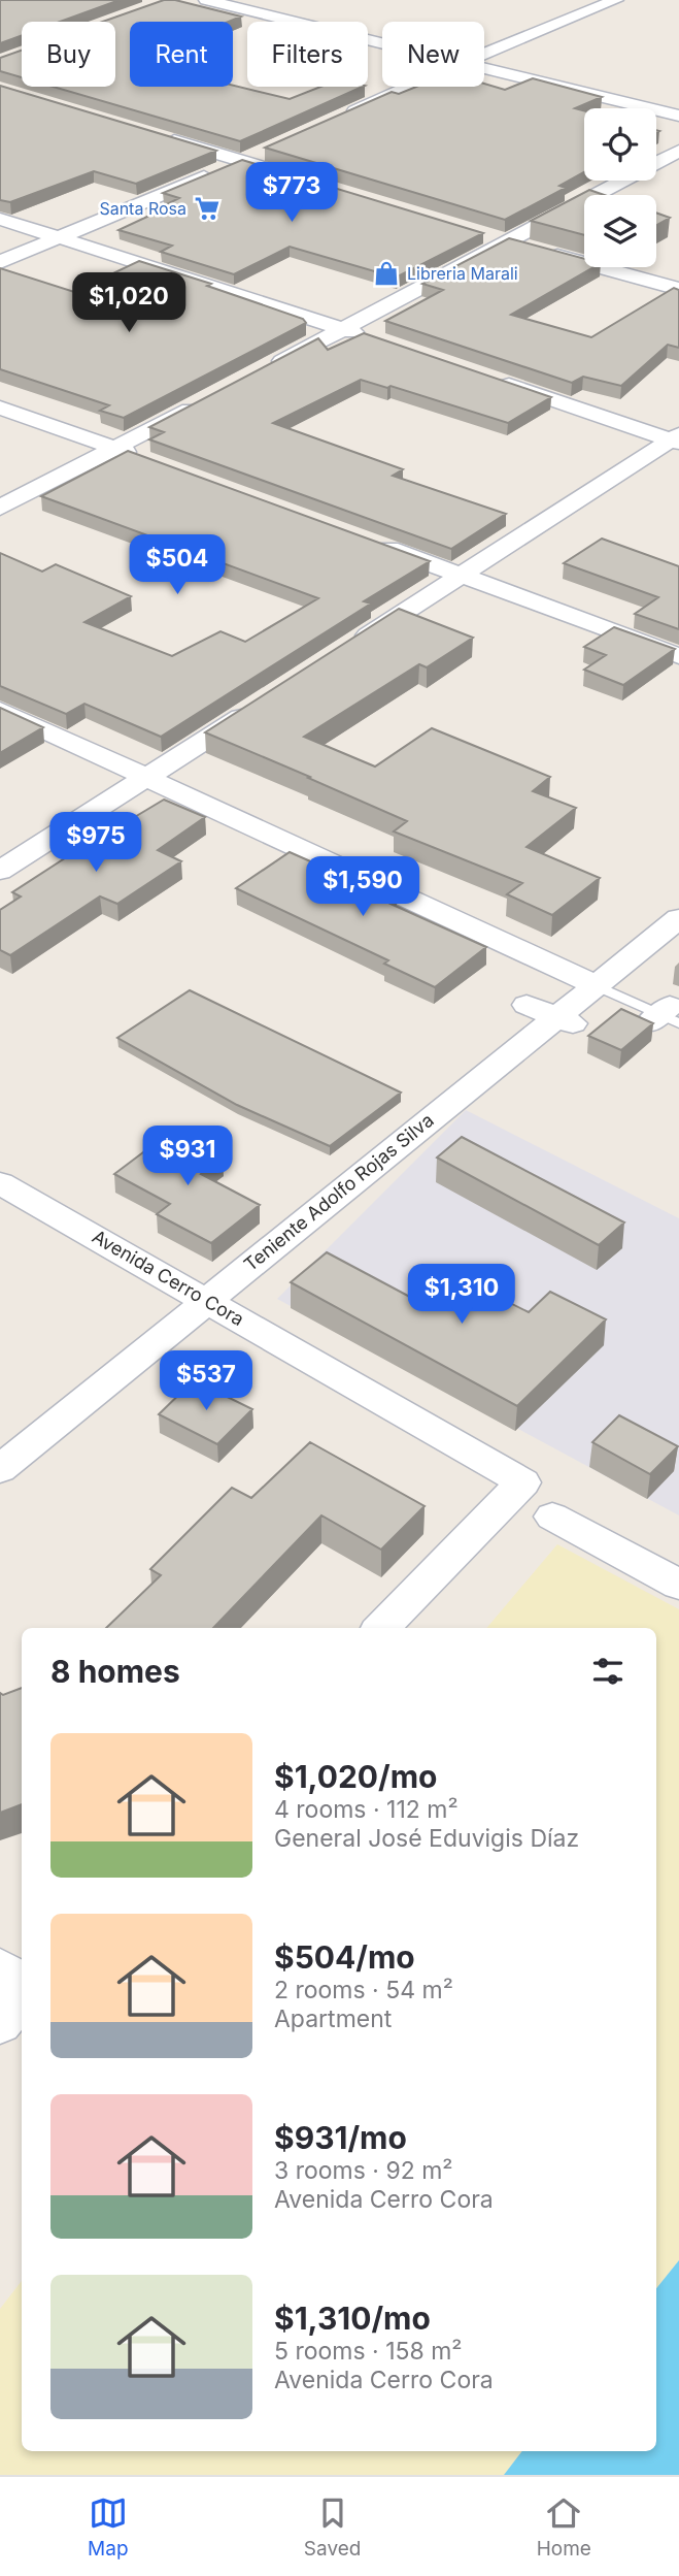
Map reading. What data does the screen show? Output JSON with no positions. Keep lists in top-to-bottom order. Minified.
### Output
{"streets":{"street":["Teniente Adolfo Rojas Silva","Avenida Cerro Cora"]},"crossings":[["Teniente Adolfo Rojas Silva","Avenida Cerro Cora"]],"places":{"supermarket":["Santa Rosa"],"shop":["Libreria Marali"]},"page":{"chip":["Buy","Rent","Filters","New"],"price":["$773","$1,020","$504","$975","$1,590","$931","$1,310","$537"],"heading":"8 homes","list":[{"name":"$1,020/mo","note":"4 rooms · 112 m² · General José Eduvigis Díaz"},{"name":"$504/mo","note":"2 rooms · 54 m² · Apartment"},{"name":"$931/mo","note":"3 rooms · 92 m² · Avenida Cerro Cora"},{"name":"$1,310/mo","note":"5 rooms · 158 m² · Avenida Cerro Cora"}],"tabs":["Map","Saved","Home"]}}
